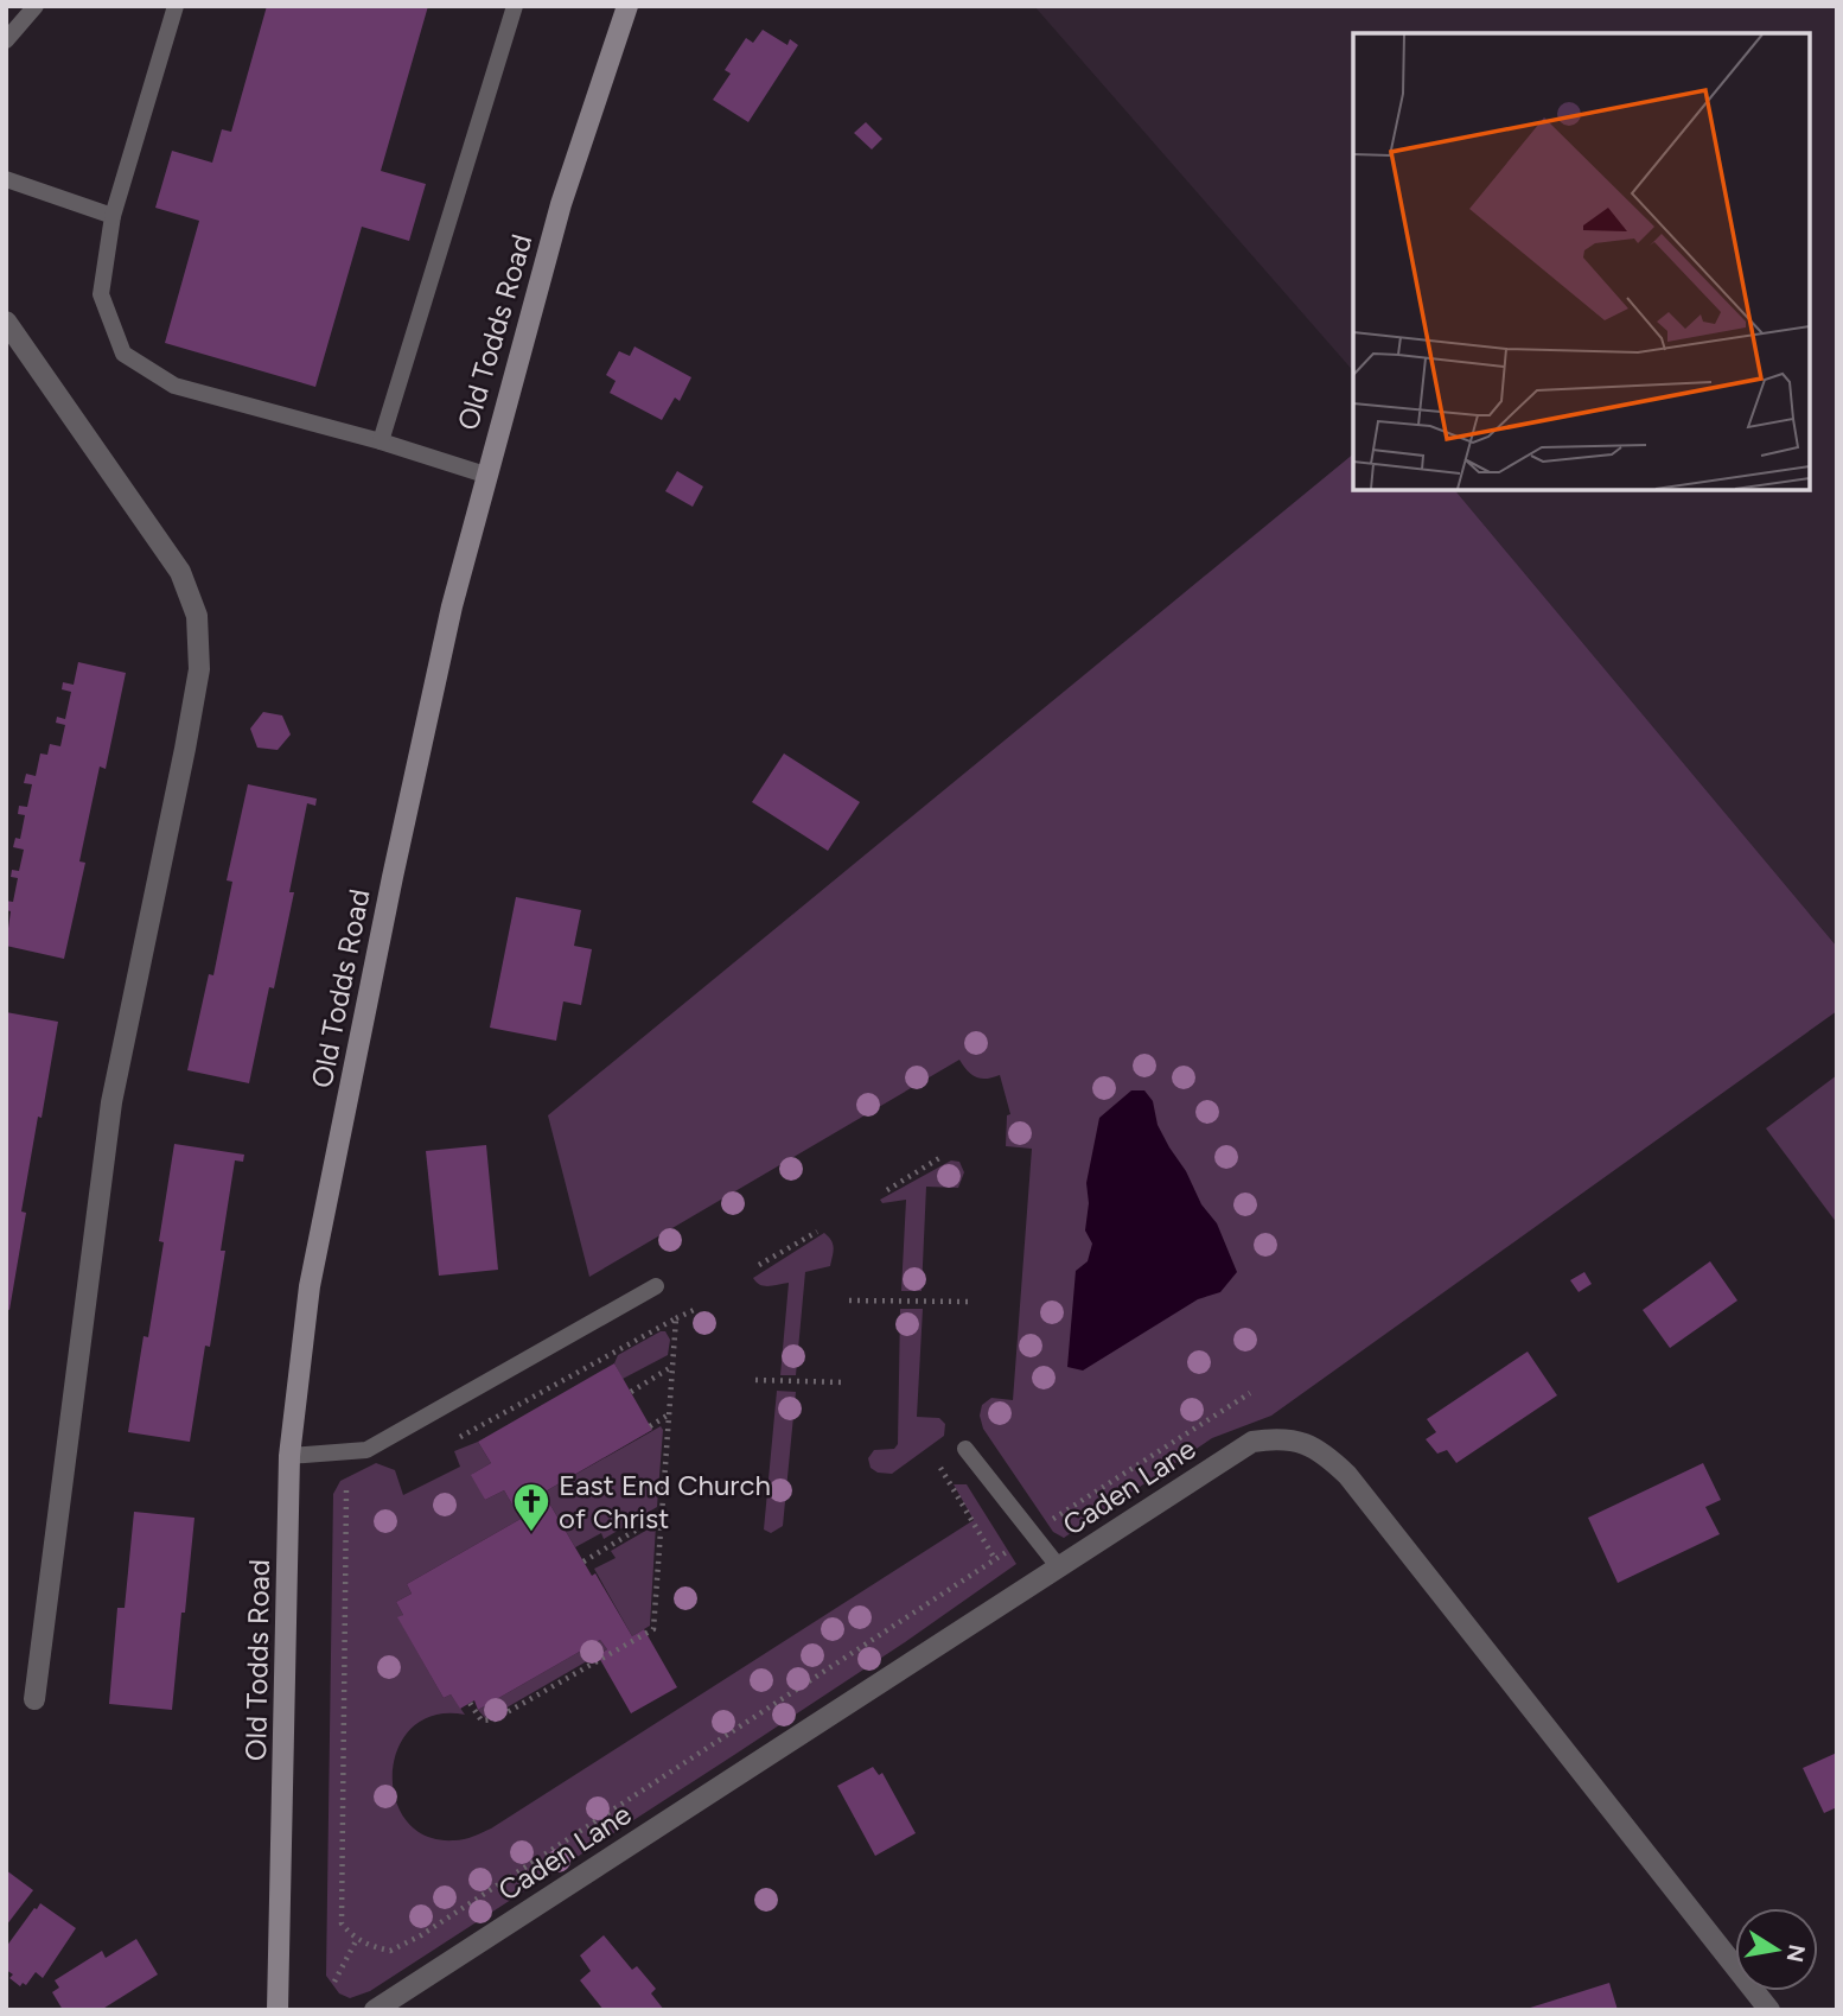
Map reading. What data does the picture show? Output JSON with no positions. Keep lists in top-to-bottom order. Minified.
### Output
{"streets":{"main road":["Old Todds Road"],"street":["Caden Lane"]},"places":{"church":["East End Church of Christ"]},"north":"right"}
